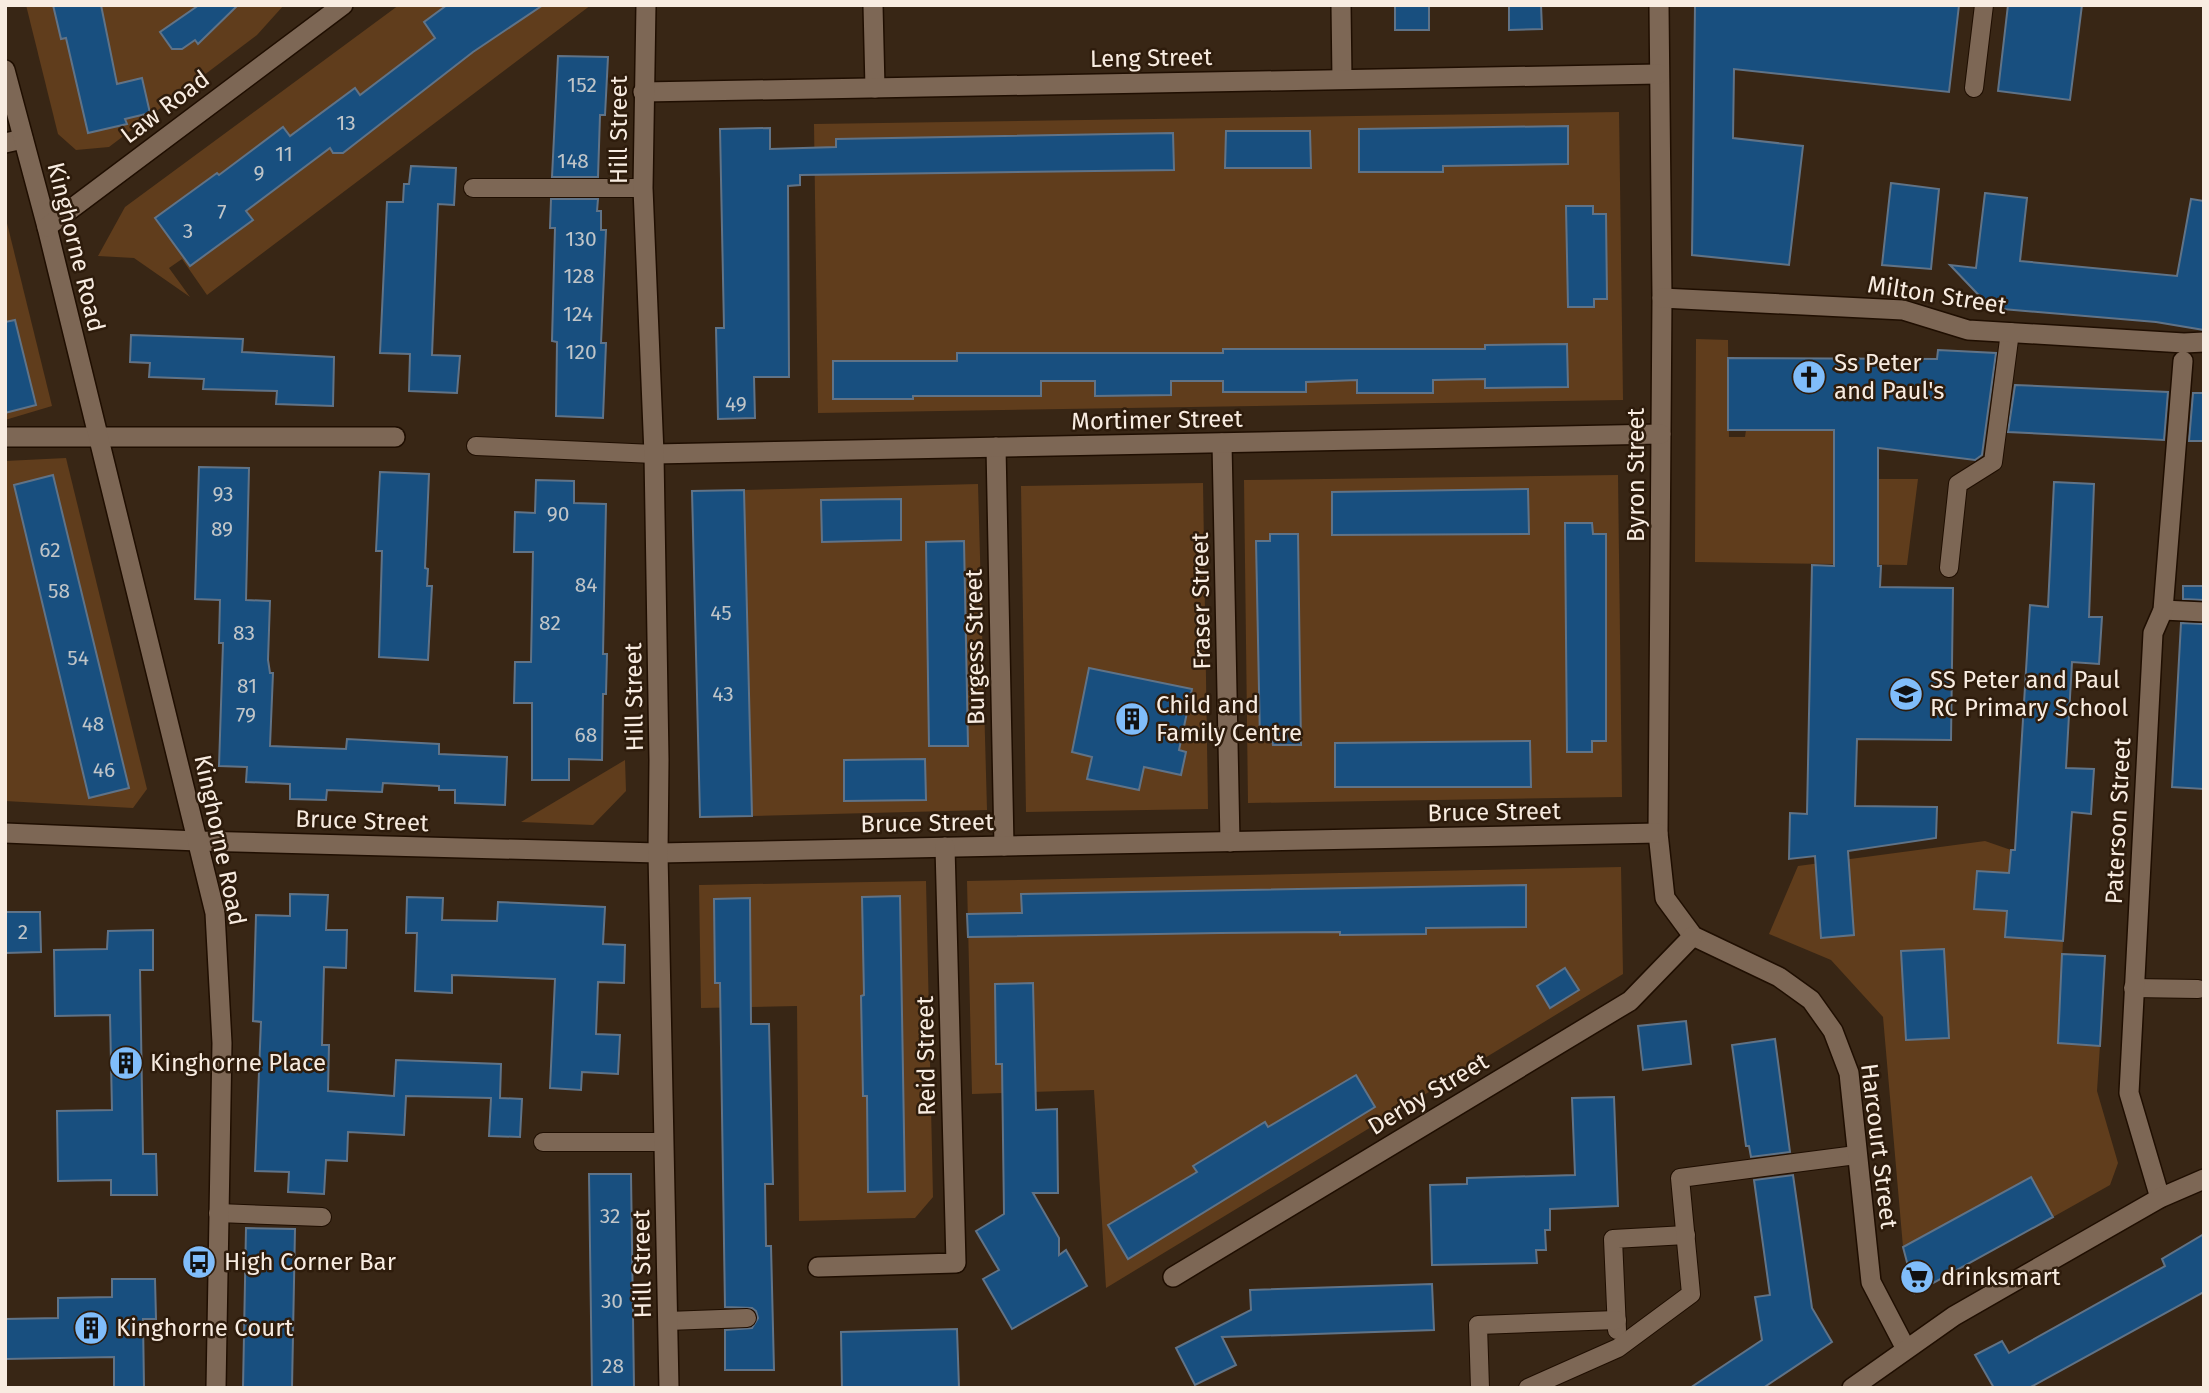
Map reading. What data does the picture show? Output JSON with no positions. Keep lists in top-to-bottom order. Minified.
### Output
{"streets":{"street":["Leng Street","Law Road","Hill Street","Kinghorne Road","Milton Street","Mortimer Street","Byron Street","Fraser Street","Burgess Street","Bruce Street","Paterson Street","Reid Street","Derby Street","Harcourt Street"]},"crossings":[["Leng Street","Hill Street"],["Leng Street","Byron Street"],["Law Road","Kinghorne Road"],["Hill Street","Mortimer Street"],["Hill Street","Bruce Street"],["Kinghorne Road","Bruce Street"],["Milton Street","Byron Street"],["Mortimer Street","Byron Street"],["Mortimer Street","Fraser Street"],["Mortimer Street","Burgess Street"],["Byron Street","Bruce Street"],["Byron Street","Derby Street"],["Byron Street","Harcourt Street"],["Fraser Street","Bruce Street"],["Burgess Street","Bruce Street"],["Bruce Street","Reid Street"],["Derby Street","Harcourt Street"]],"places":{"church":["Ss Peter and Paul's"],"school or university":["SS Peter and Paul RC Primary School"],"building":["Child and Family Centre","Kinghorne Place","Kinghorne Court"],"bus stop":["High Corner Bar"],"supermarket":["drinksmart"]},"house_numbers":["152","13","11","148","9","7","3","130","128","124","120","49","93","90","89","62","84","58","45","82","83","54","81","43","79","48","68","46","2","32","30","28"]}
